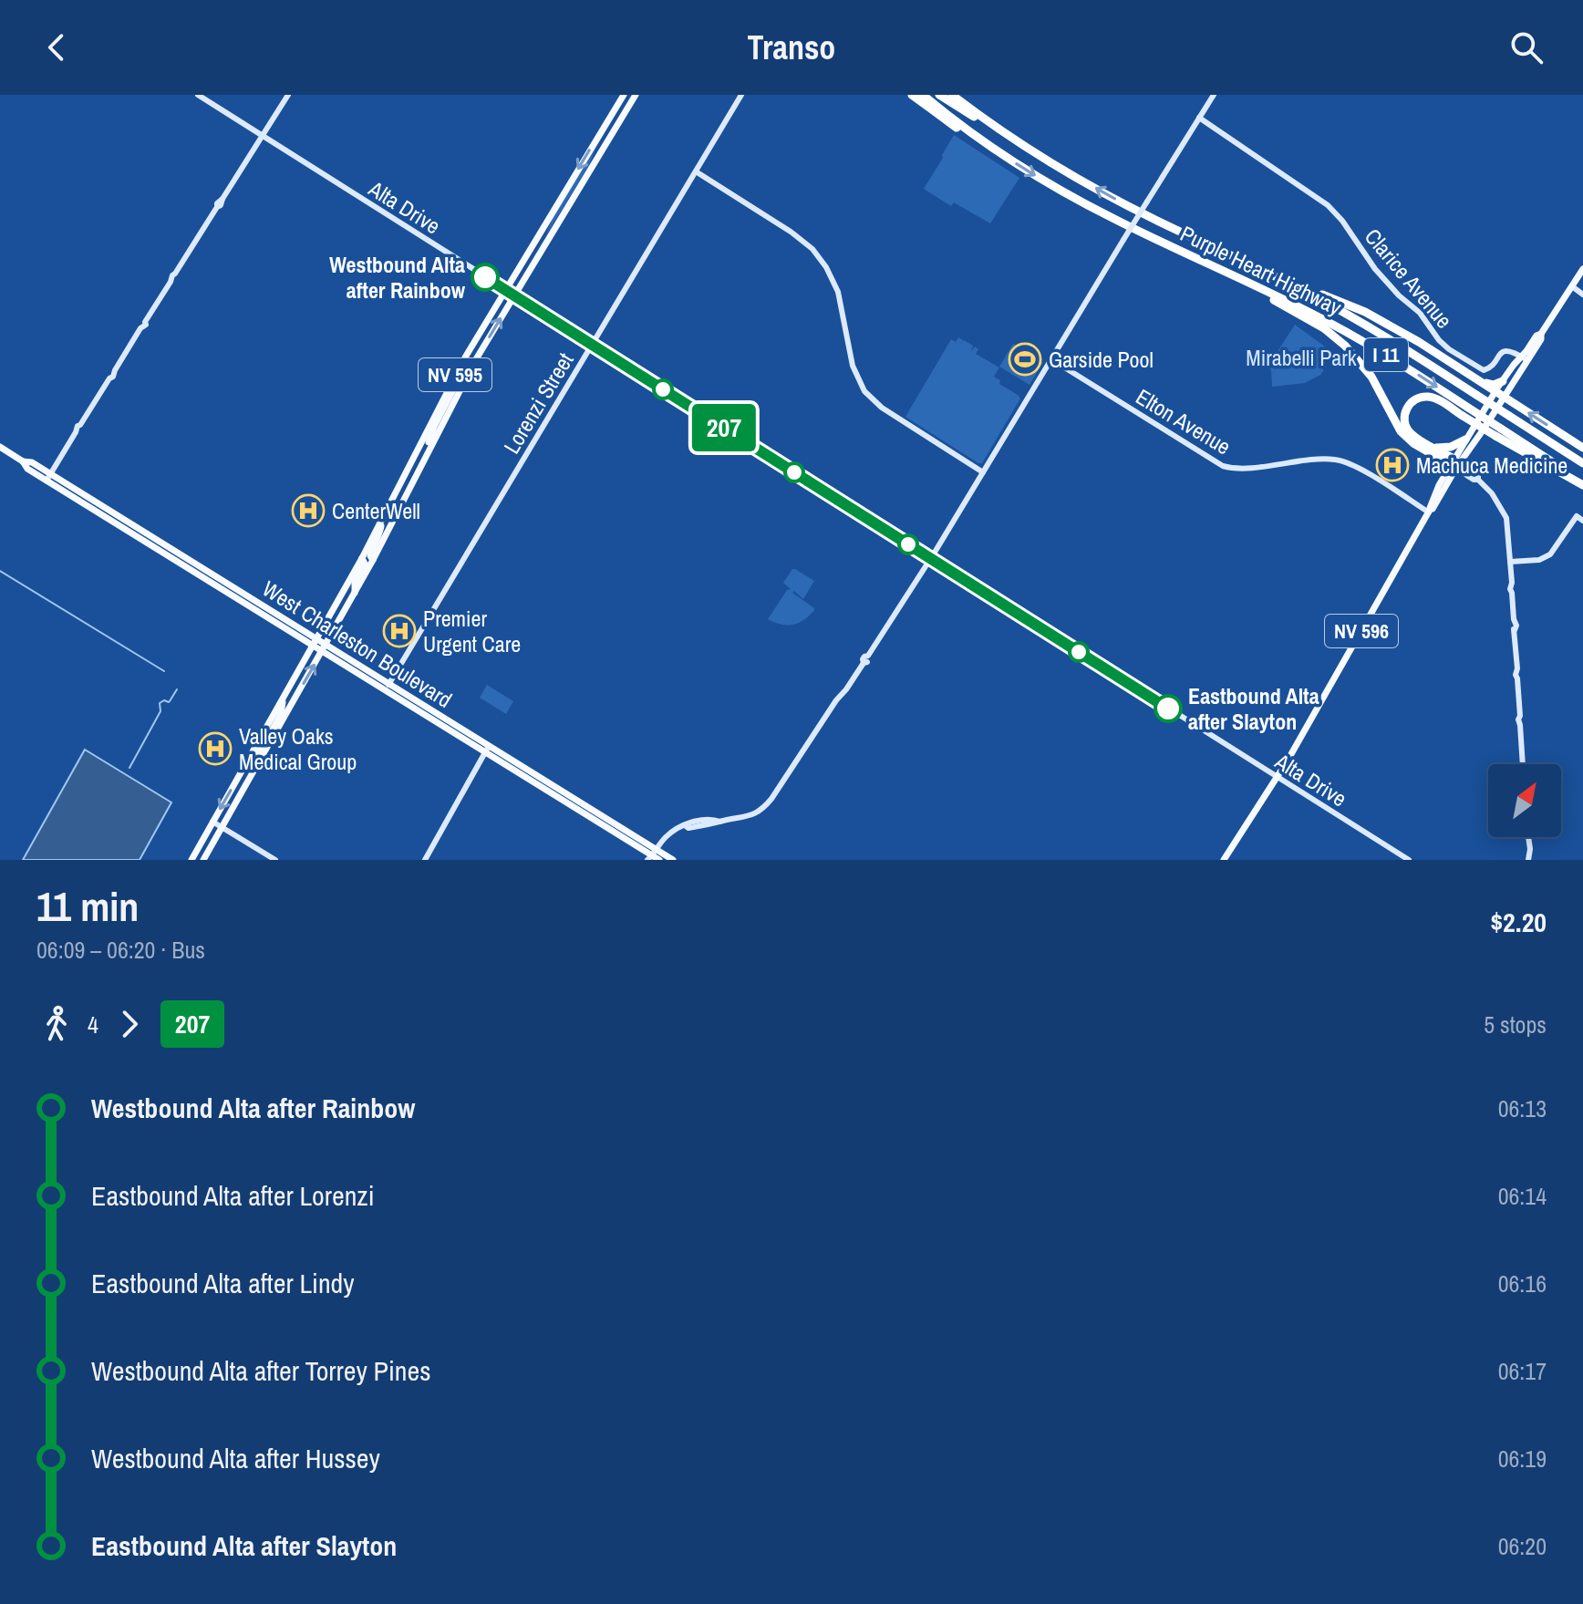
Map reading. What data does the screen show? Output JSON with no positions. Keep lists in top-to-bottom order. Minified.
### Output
{"streets":{"highway":["Purple Heart Highway","I 11"],"main road":["NV 595","NV 596","West Charleston Boulevard"],"street":["Alta Drive","Clarice Avenue","Lorenzi Street","Elton Avenue"]},"crossings":[["Alta Drive","NV 595"],["Alta Drive","Lorenzi Street"],["Alta Drive","NV 596"],["Clarice Avenue","NV 596"],["NV 595","West Charleston Boulevard"],["Lorenzi Street","West Charleston Boulevard"],["Elton Avenue","NV 596"]],"parks":["Mirabelli Park"],"places":{"other":["Westbound Alta after Rainbow","Eastbound Alta after Slayton"],"sports":["Garside Pool"],"hospital":["Machuca Medicine","CenterWell","Premier Urgent Care","Valley Oaks Medical Group"]},"lines":["bus line 207"],"north":"top right","page":{"header":"Transo","on_map":"207","heading":["11 min","06:09 – 06:20 · Bus","$2.20"],"legs":["4","207","5 stops"],"list":[{"name":"Westbound Alta after Rainbow","value":"06:13"},{"name":"Eastbound Alta after Lorenzi","value":"06:14"},{"name":"Eastbound Alta after Lindy","value":"06:16"},{"name":"Westbound Alta after Torrey Pines","value":"06:17"},{"name":"Westbound Alta after Hussey","value":"06:19"},{"name":"Eastbound Alta after Slayton","value":"06:20"}]}}
